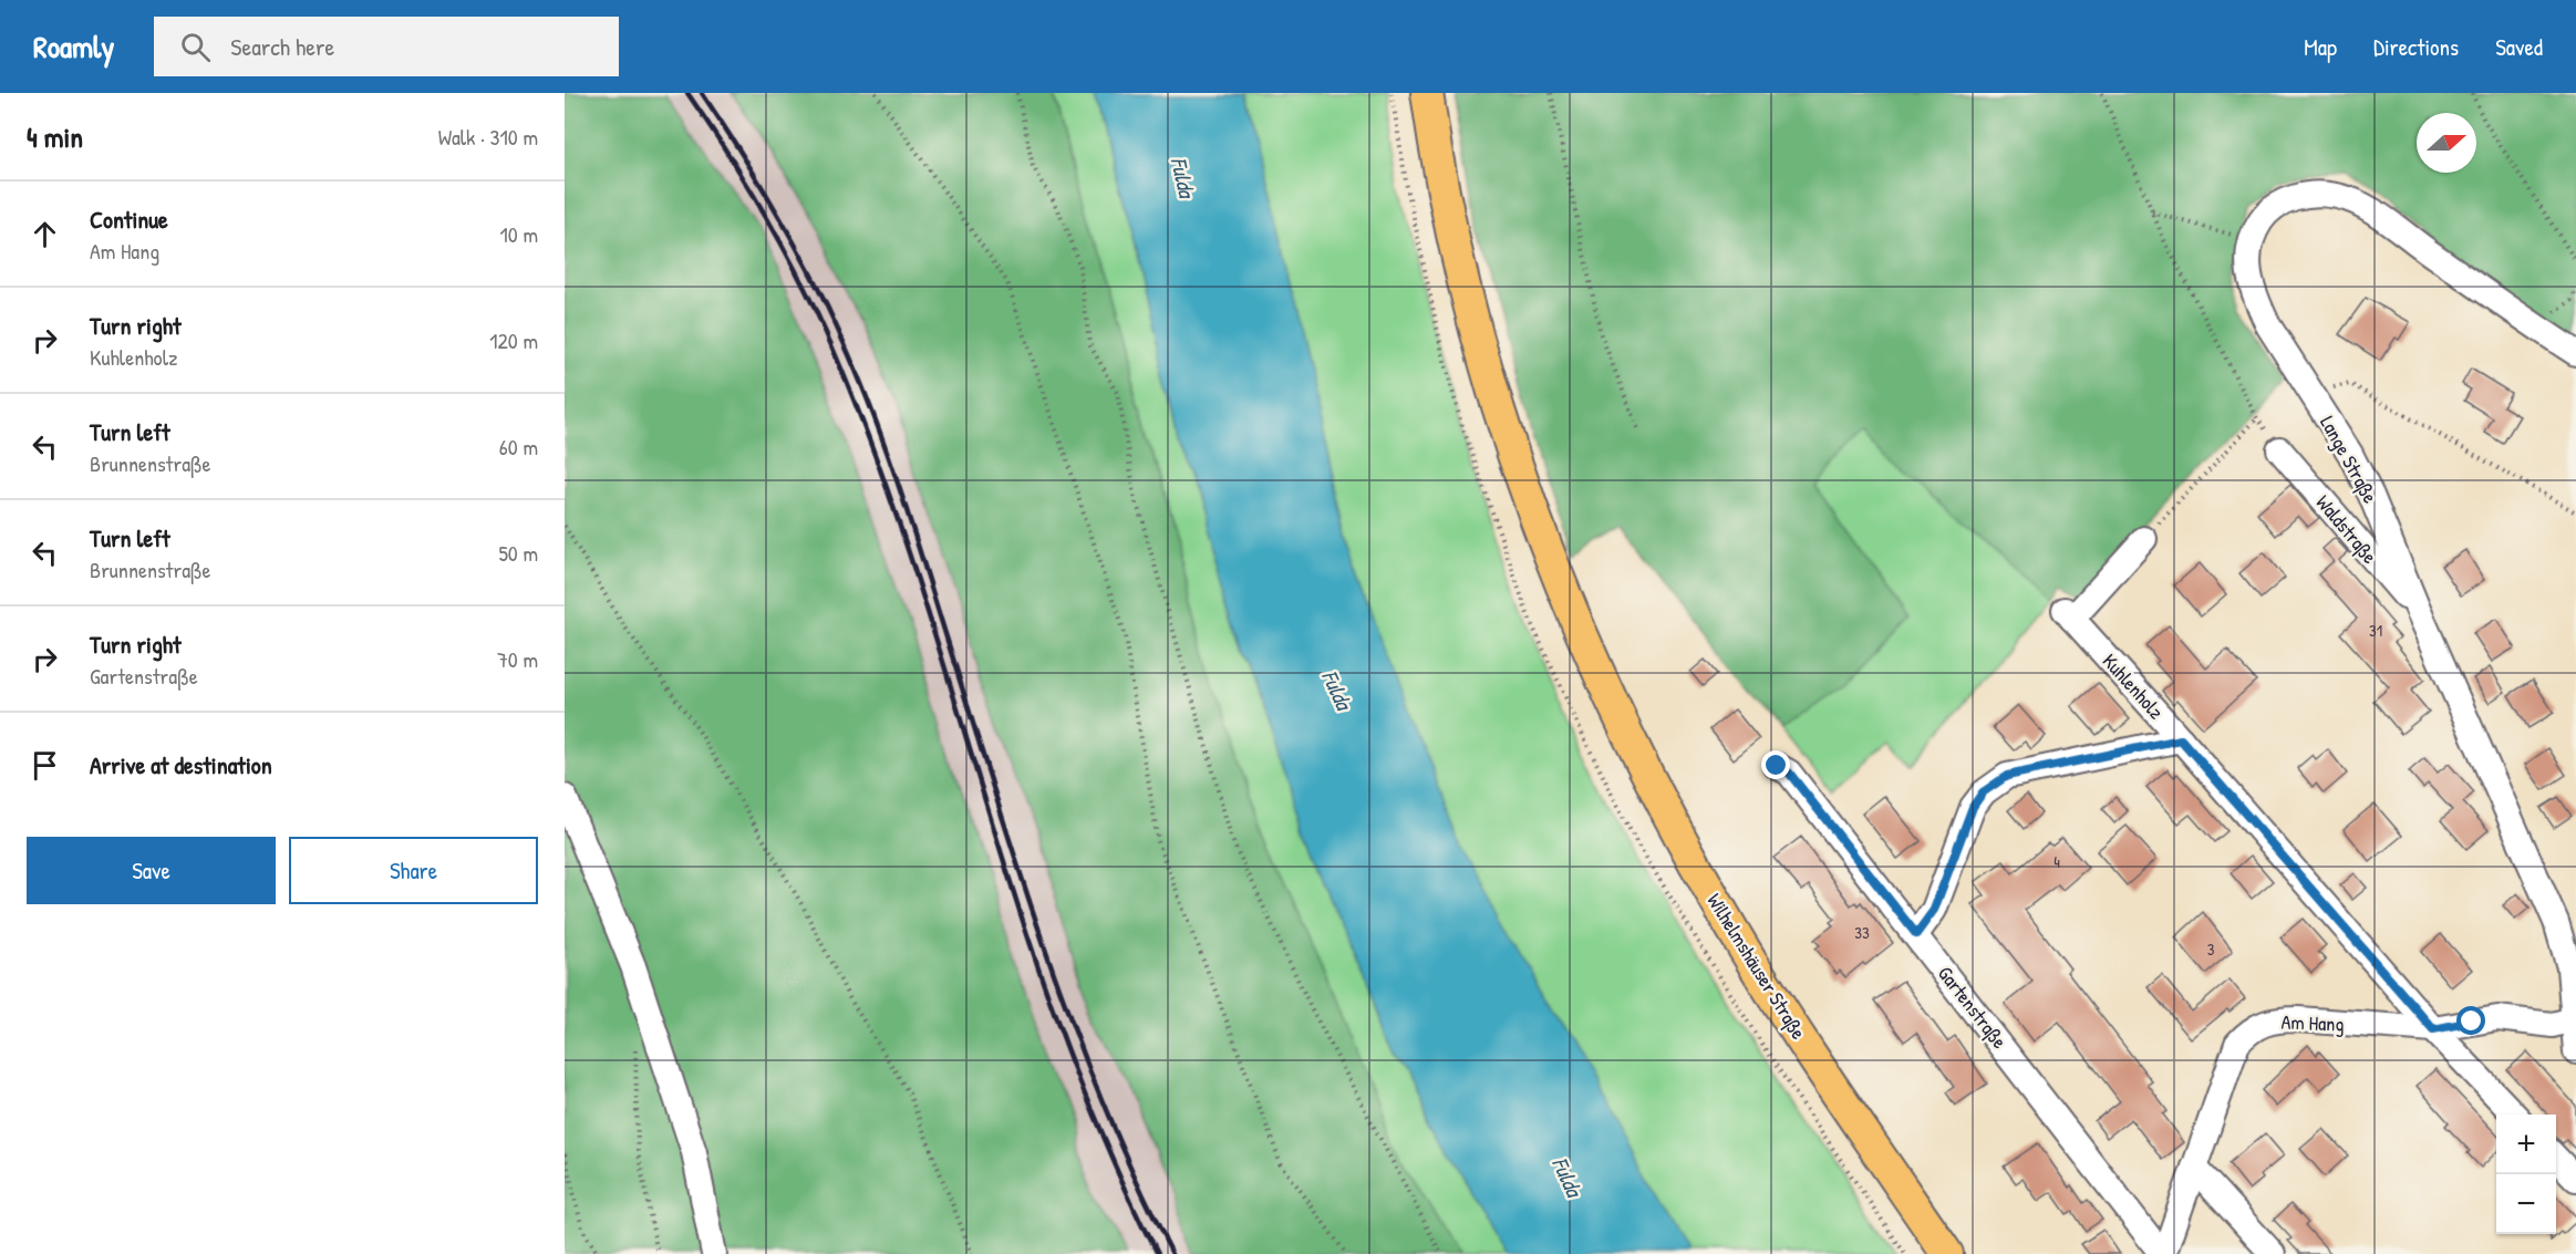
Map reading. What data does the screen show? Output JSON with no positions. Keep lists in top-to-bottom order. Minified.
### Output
{"streets":{"main road":["Wilhelmshäuser Straße"],"street":["Lange Straße","Waldstraße","Kuhlenholz","Gartenstraße","Am Hang"]},"crossings":[["Lange Straße","Waldstraße"],["Lange Straße","Am Hang"],["Kuhlenholz","Am Hang"],["Gartenstraße","Am Hang"]],"water":["Fulda"],"house_numbers":["31","4","33","3"],"north":"right","page":{"header":"Roamly","search":"Search here","nav":["Map","Directions","Saved"],"heading":["4 min","Walk · 310 m"],"list":[["Continue","Am Hang","10 m"],["Turn right","Kuhlenholz","120 m"],["Turn left","Brunnenstraße","60 m"],["Turn left","Brunnenstraße","50 m"],["Turn right","Gartenstraße","70 m"],"Arrive at destination"],"buttons":["Save","Share"],"map_buttons":["+","−"]}}
